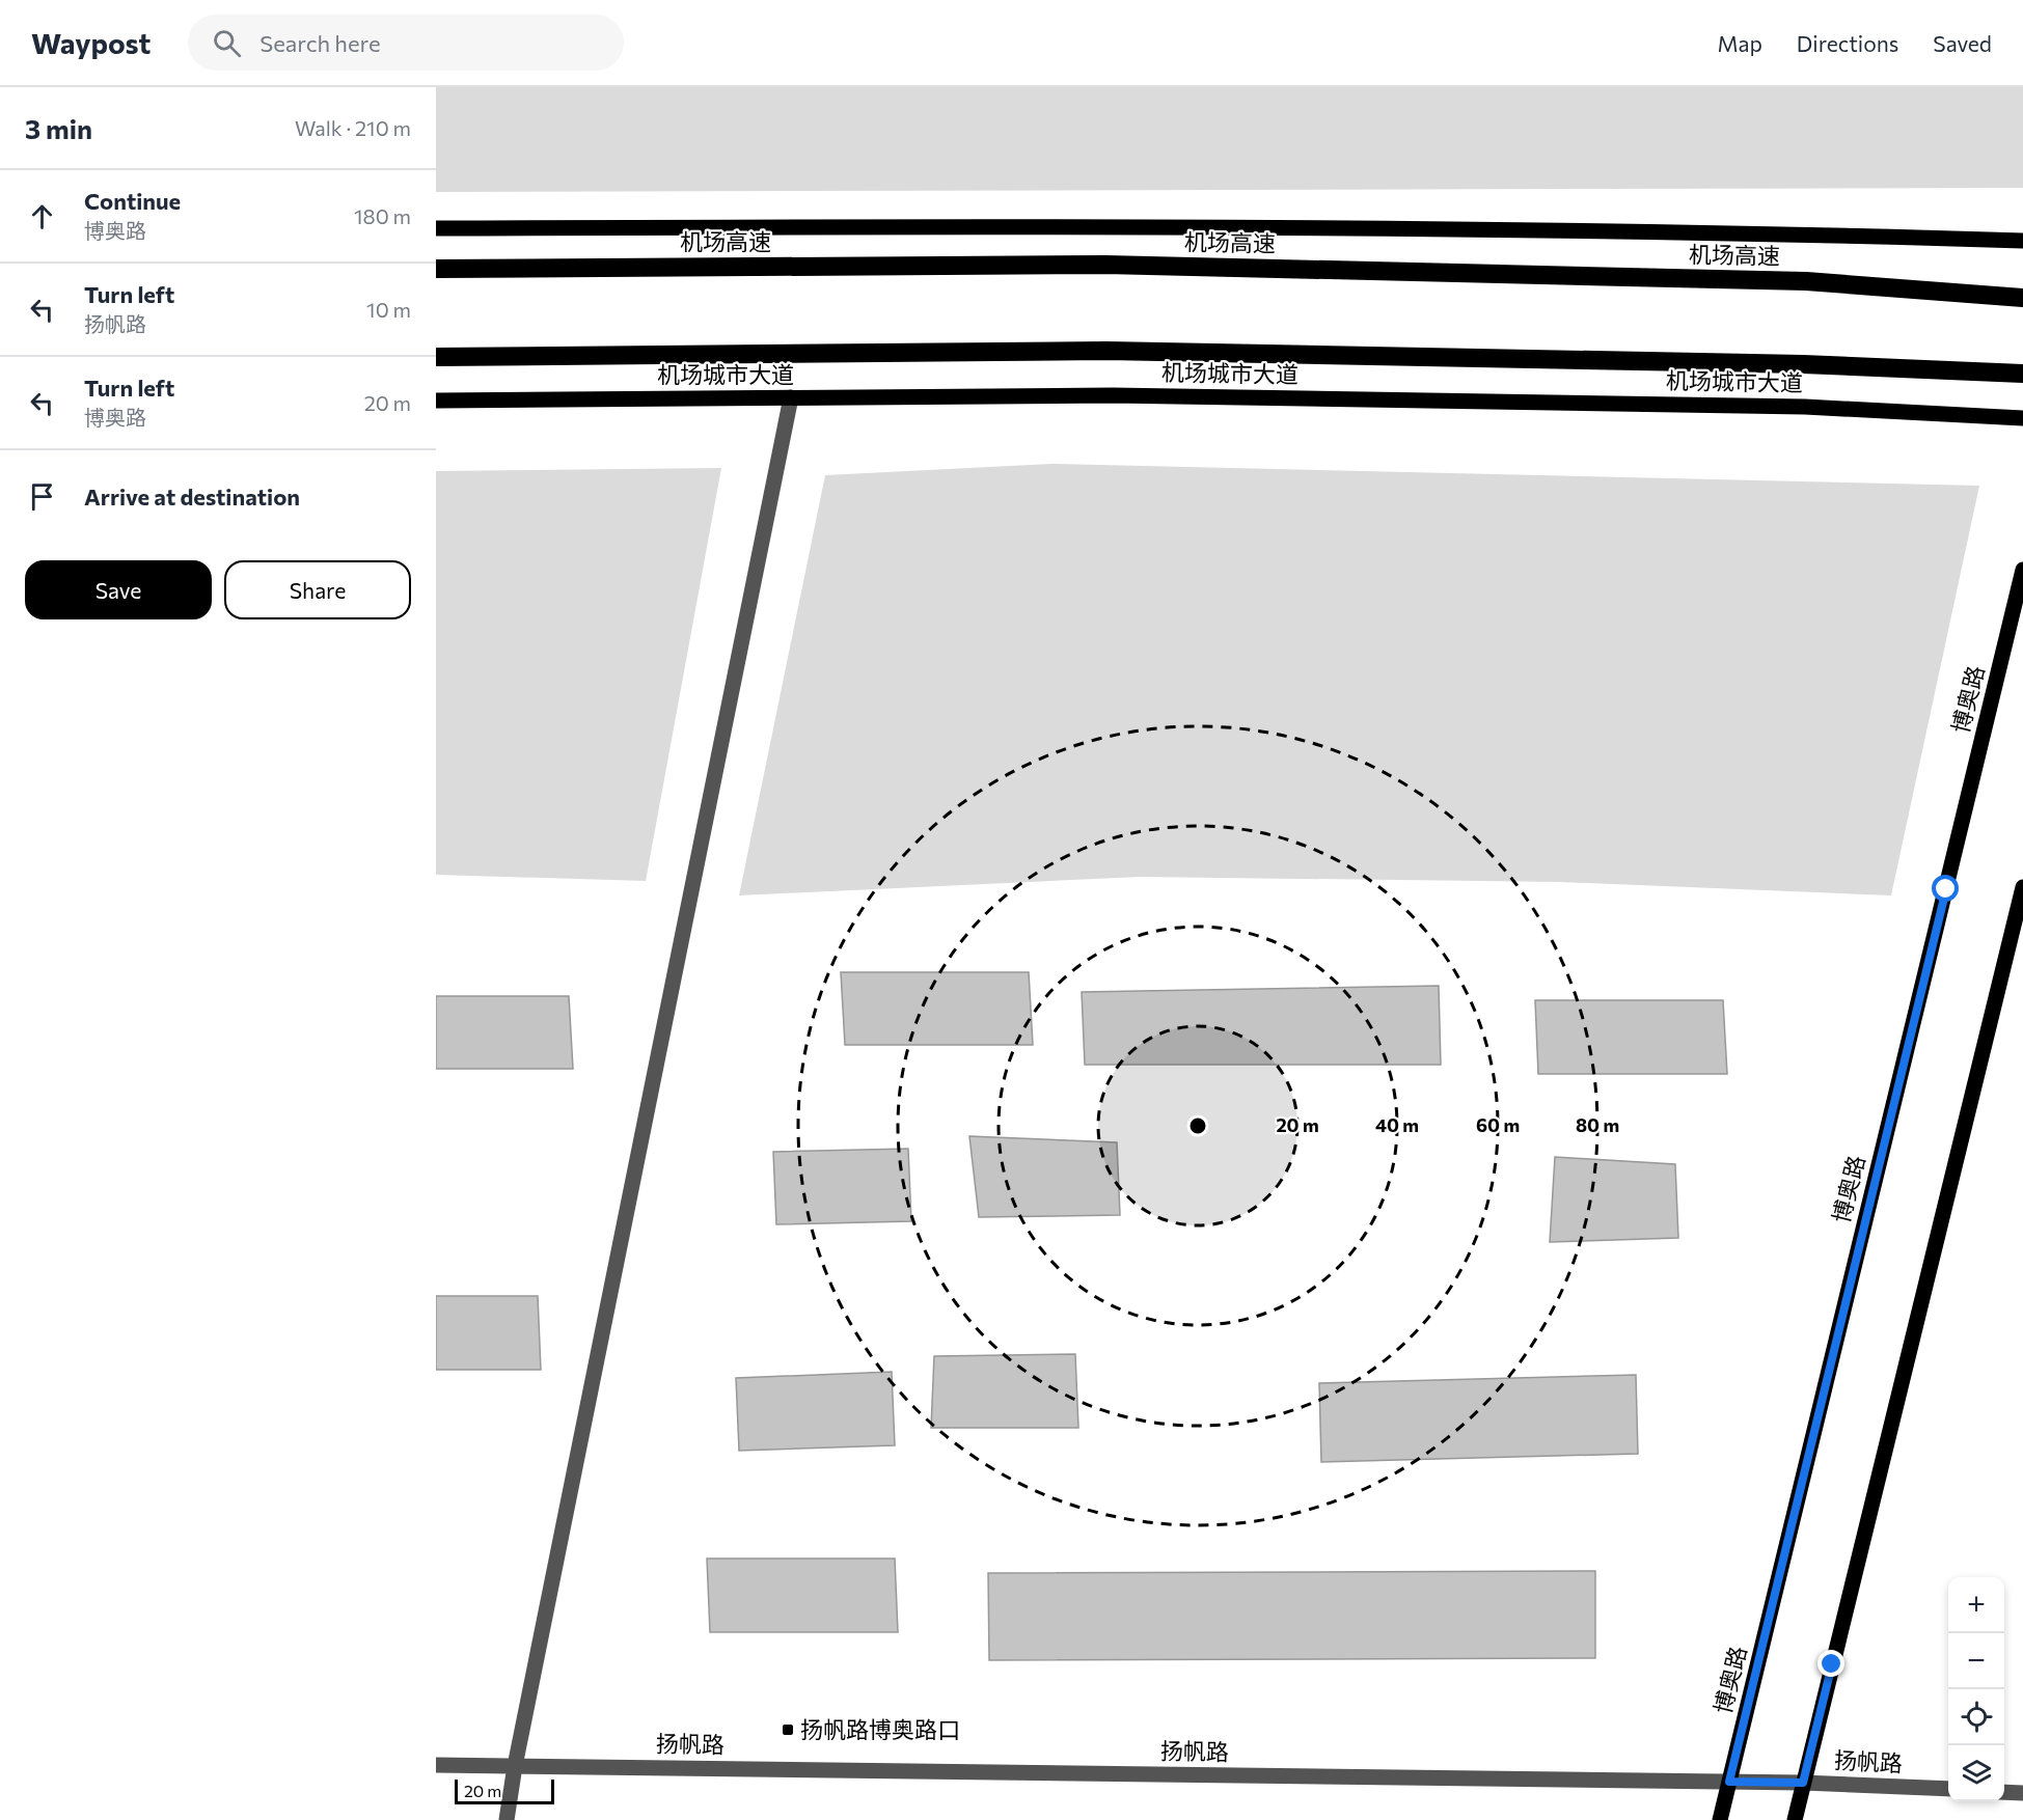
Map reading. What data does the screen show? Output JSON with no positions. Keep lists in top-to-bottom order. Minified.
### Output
{"streets":{"highway":["机场高速"],"main road":["机场城市大道","博奥路"],"street":["扬帆路"]},"crossings":[["博奥路","扬帆路"]],"places":{"transit":["扬帆路博奥路口"]},"scale_bar":"20 m","page":{"header":"Waypost","search":"Search here","nav":["Map","Directions","Saved"],"heading":["3 min","Walk · 210 m"],"list":[["Continue","博奥路","180 m"],["Turn left","扬帆路","10 m"],["Turn left","博奥路","20 m"],"Arrive at destination"],"buttons":["Save","Share"],"map_buttons":["+","−"],"scale":"20 m"},"rings":["20 m","40 m","60 m","80 m"]}
